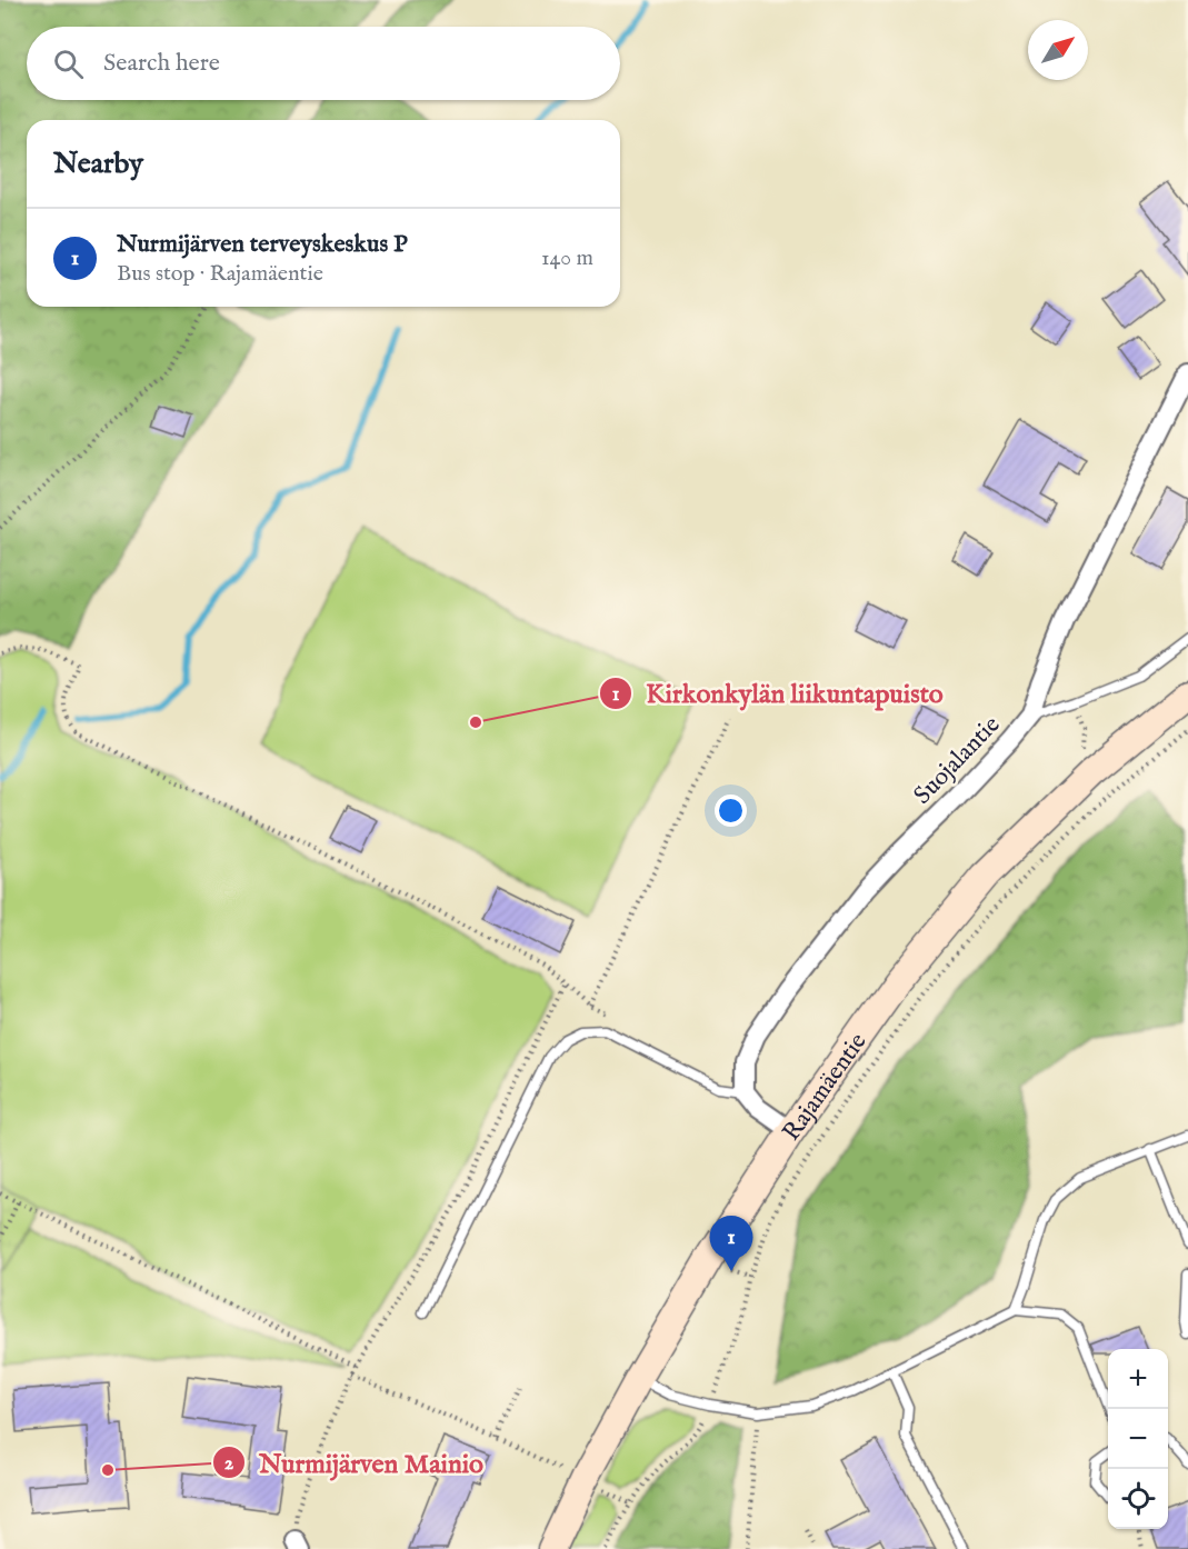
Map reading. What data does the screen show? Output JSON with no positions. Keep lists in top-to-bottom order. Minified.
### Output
{"streets":{"main road":["Rajamäentie"],"street":["Suojalantie"]},"places":["Kirkonkylän liikuntapuisto","Nurmijärven Mainio"],"north":"top right","page":{"search":"Search here","heading":"Nearby","list":[{"mark":"1","name":"Nurmijärven terveyskeskus P","note":"Bus stop · Rajamäentie","value":"140 m"}],"pins":"1","map_buttons":["+","−"]}}
